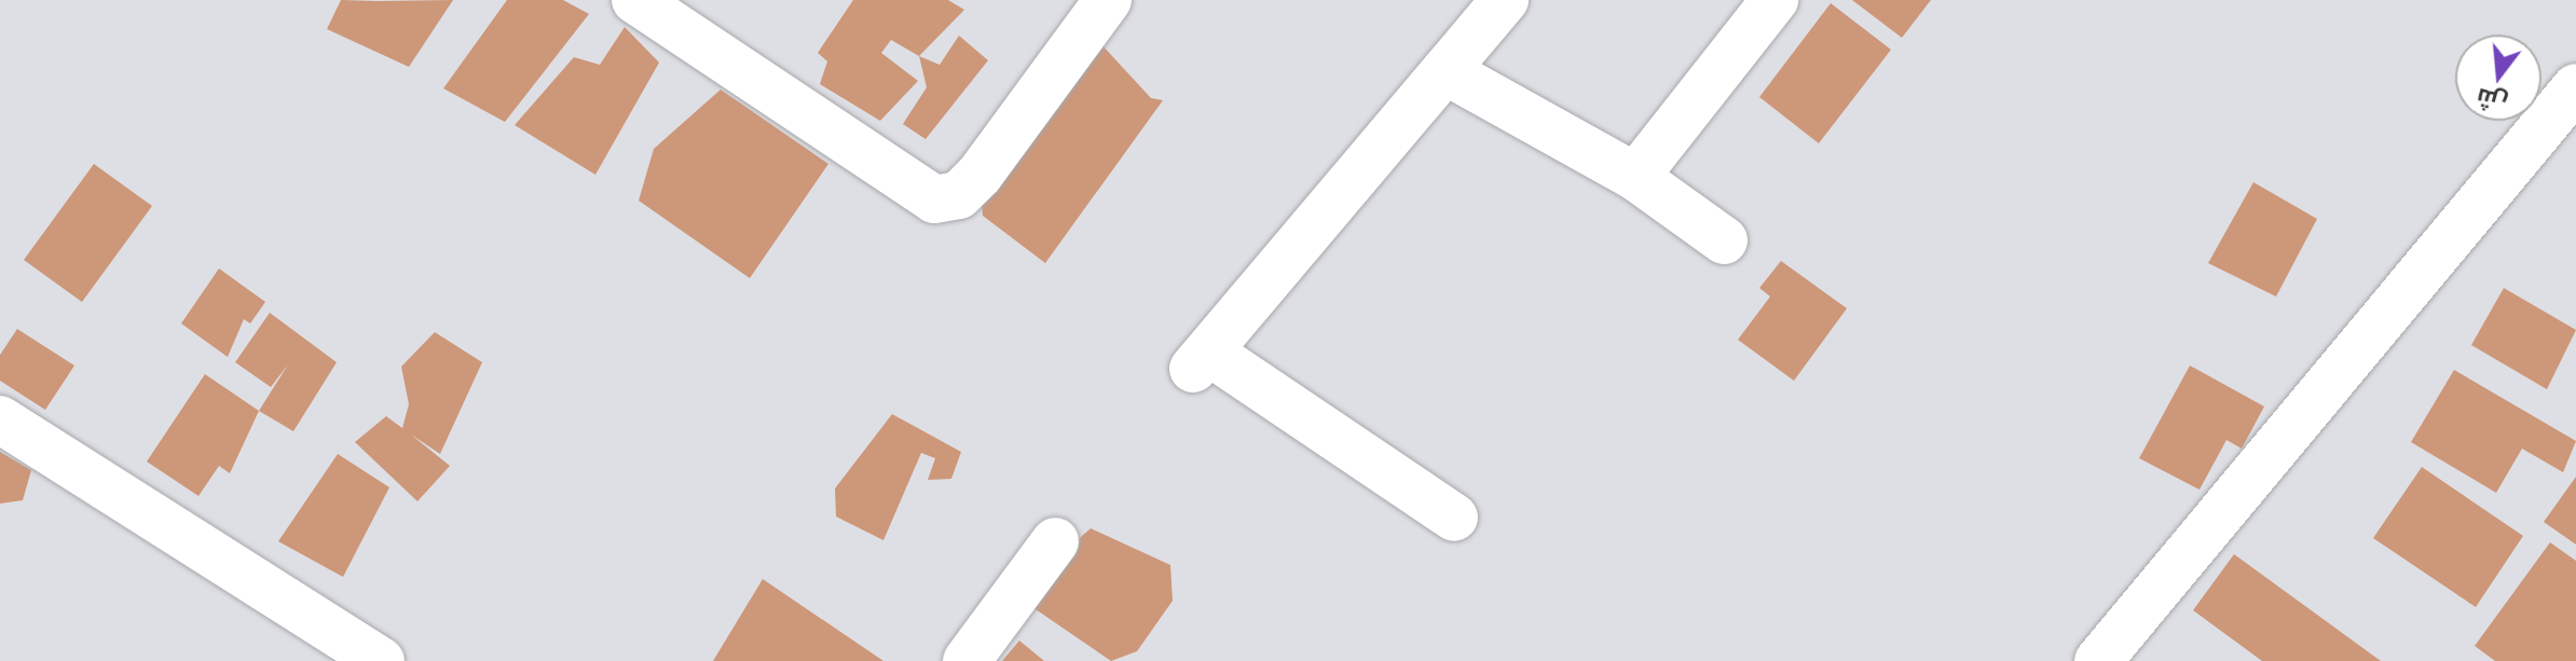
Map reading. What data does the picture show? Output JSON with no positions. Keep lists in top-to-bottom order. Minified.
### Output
{"north":"bottom"}
